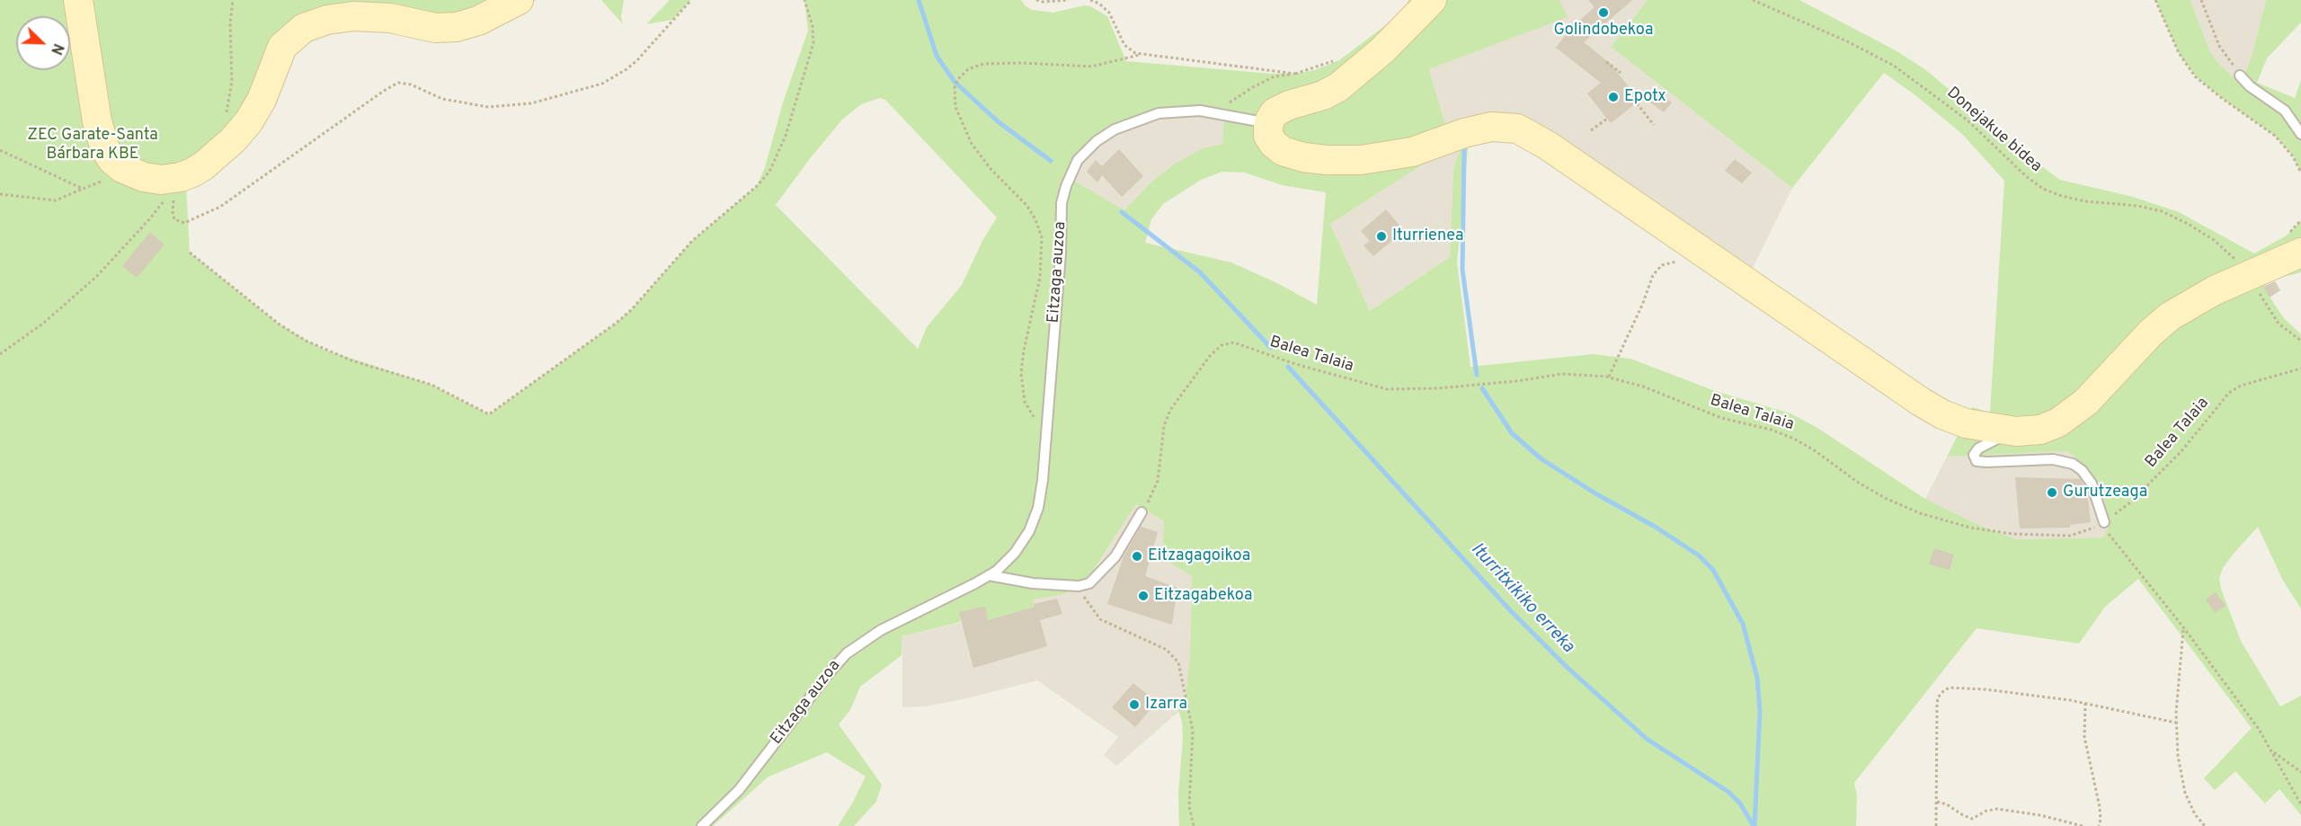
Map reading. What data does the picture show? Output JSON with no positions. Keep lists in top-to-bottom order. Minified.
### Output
{"streets":{"lane":["Eitzaga auzoa"],"path":["Donejakue bidea","Balea Talaia"]},"water":["Iturritxikiko erreka"],"parks":["ZEC Garate-Santa Bárbara KBE"],"places":["Golindobekoa","Epotx","Iturrienea","Gurutzeaga","Eitzagagoikoa","Eitzagabekoa","Izarra"],"north":"bottom right"}
